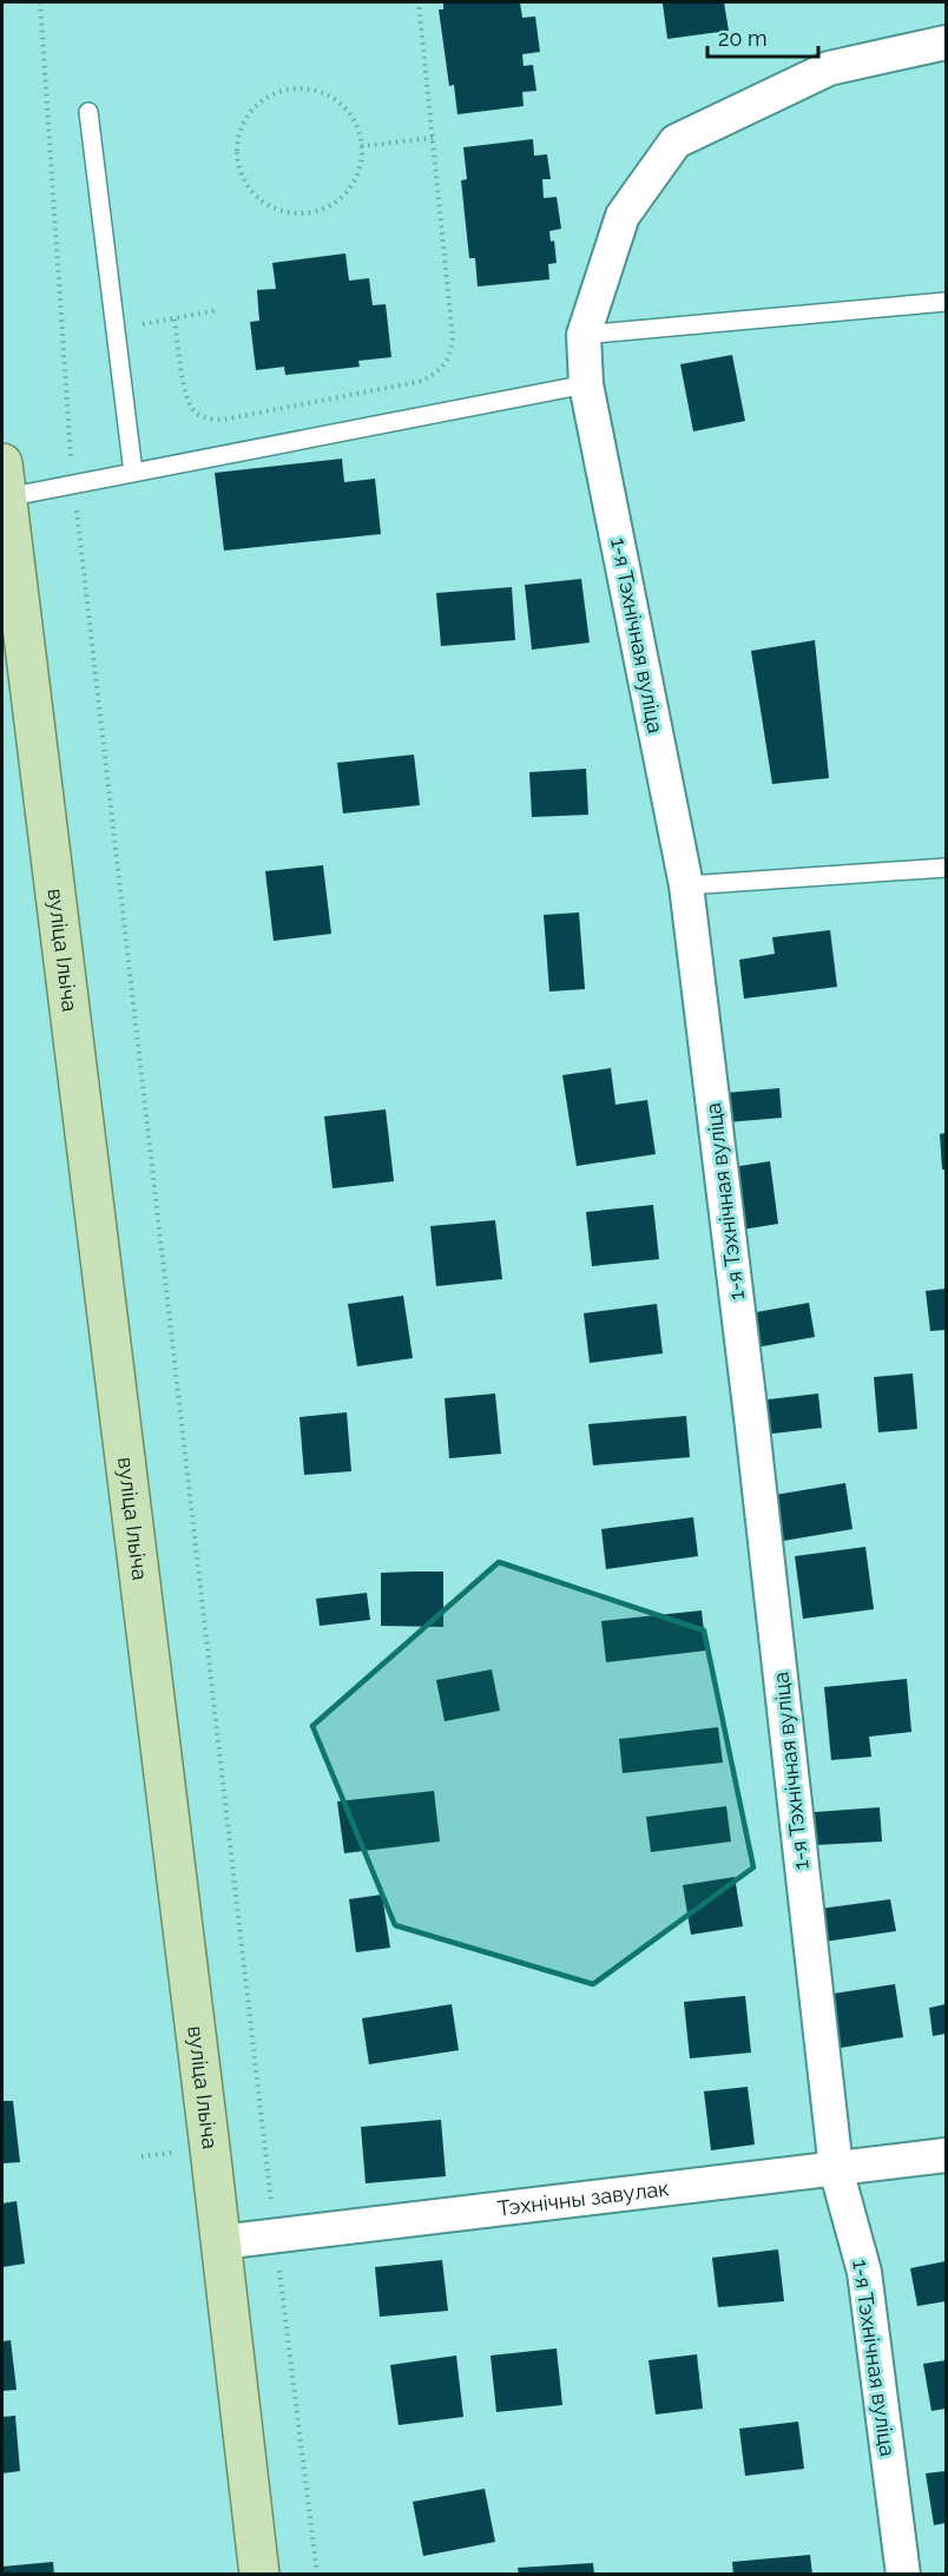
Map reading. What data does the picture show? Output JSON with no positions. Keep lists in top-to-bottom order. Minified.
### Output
{"streets":{"main road":["вуліца Ільіча"],"street":["1-я Тэхнічная вуліца","Тэхнічны завулак"]},"crossings":[["1-я Тэхнічная вуліца","Тэхнічны завулак"],["вуліца Ільіча","Тэхнічны завулак"]],"scale_bar":"20 m"}
